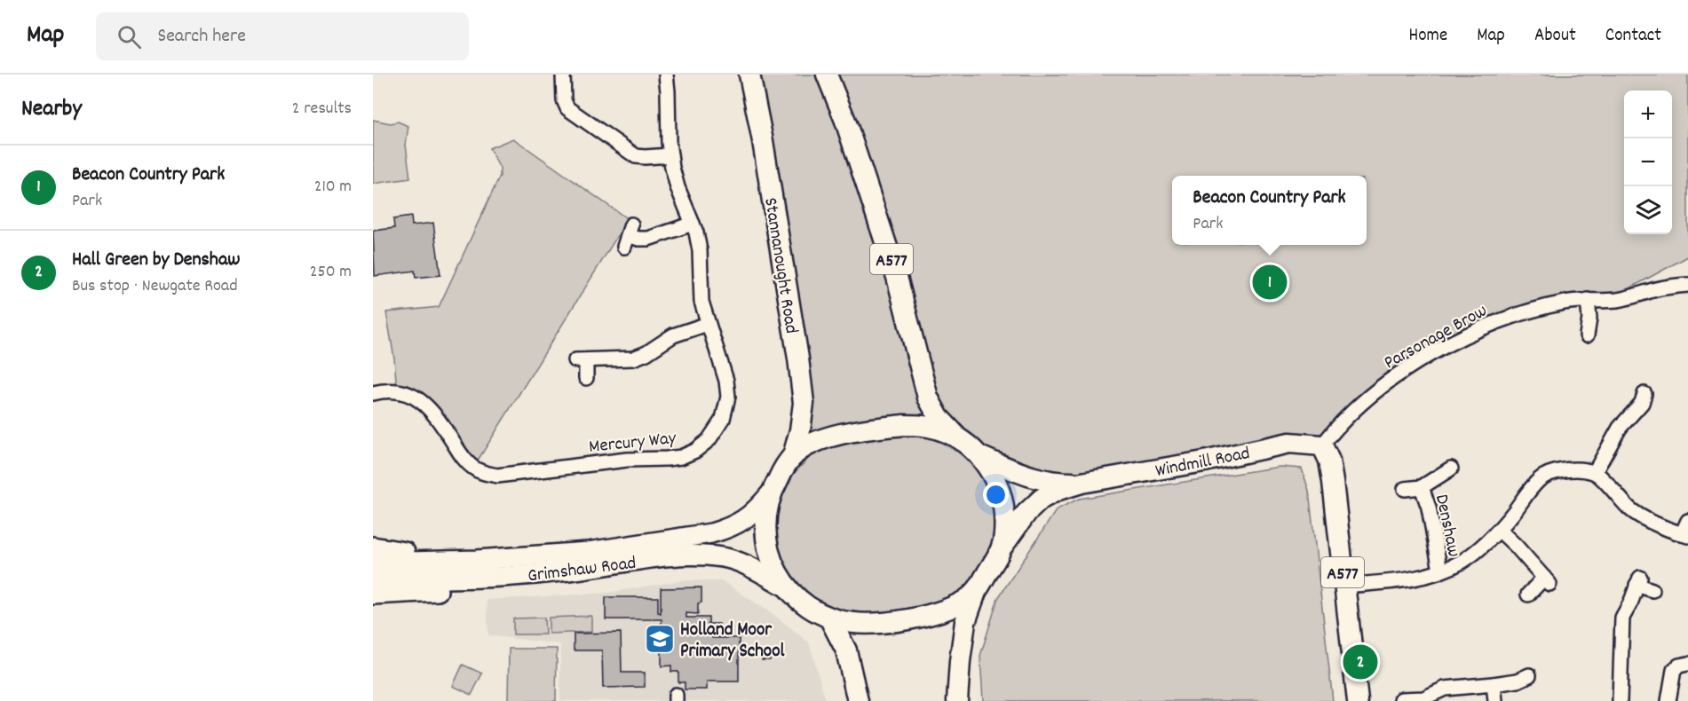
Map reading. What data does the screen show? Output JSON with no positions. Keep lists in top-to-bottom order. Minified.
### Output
{"streets":{"main road":["A577","Stannanought Road","Windmill Road","Grimshaw Road"],"street":["Parsonage Brow","Mercury Way","Denshaw"]},"crossings":[["A577","Stannanought Road"],["A577","Parsonage Brow"],["A577","Windmill Road"],["A577","Denshaw"],["A577","Grimshaw Road"],["Parsonage Brow","Windmill Road"]],"places":{"school or university":["Holland Moor Primary School"]},"page":{"header":"Map","search":"Search here","nav":["Home","Map","About","Contact"],"heading":["Nearby","2 results"],"map_buttons":["+","−"],"list":[{"mark":"1","name":"Beacon Country Park","note":"Park","value":"210 m"},{"mark":"2","name":"Hall Green by Denshaw","note":"Bus stop · Newgate Road","value":"250 m"}],"popup":["Beacon Country Park","Park"],"pins":["1","2"]}}
